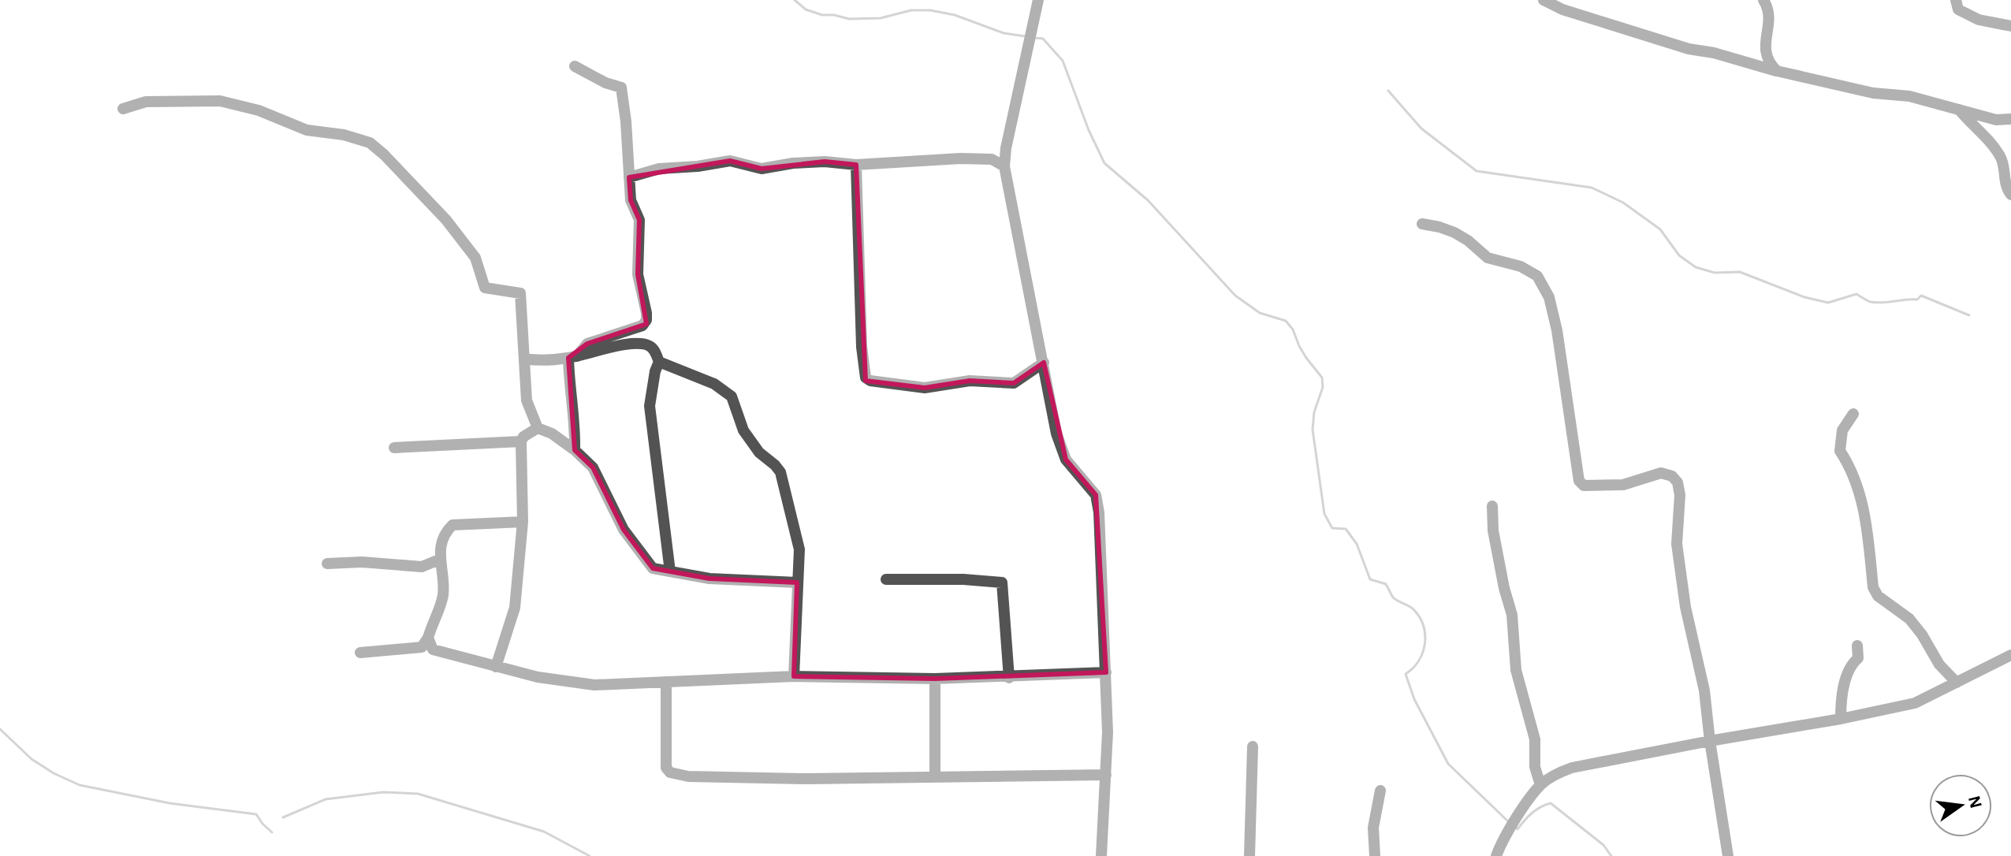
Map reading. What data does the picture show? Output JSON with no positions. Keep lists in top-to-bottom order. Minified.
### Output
{"north":"right"}
